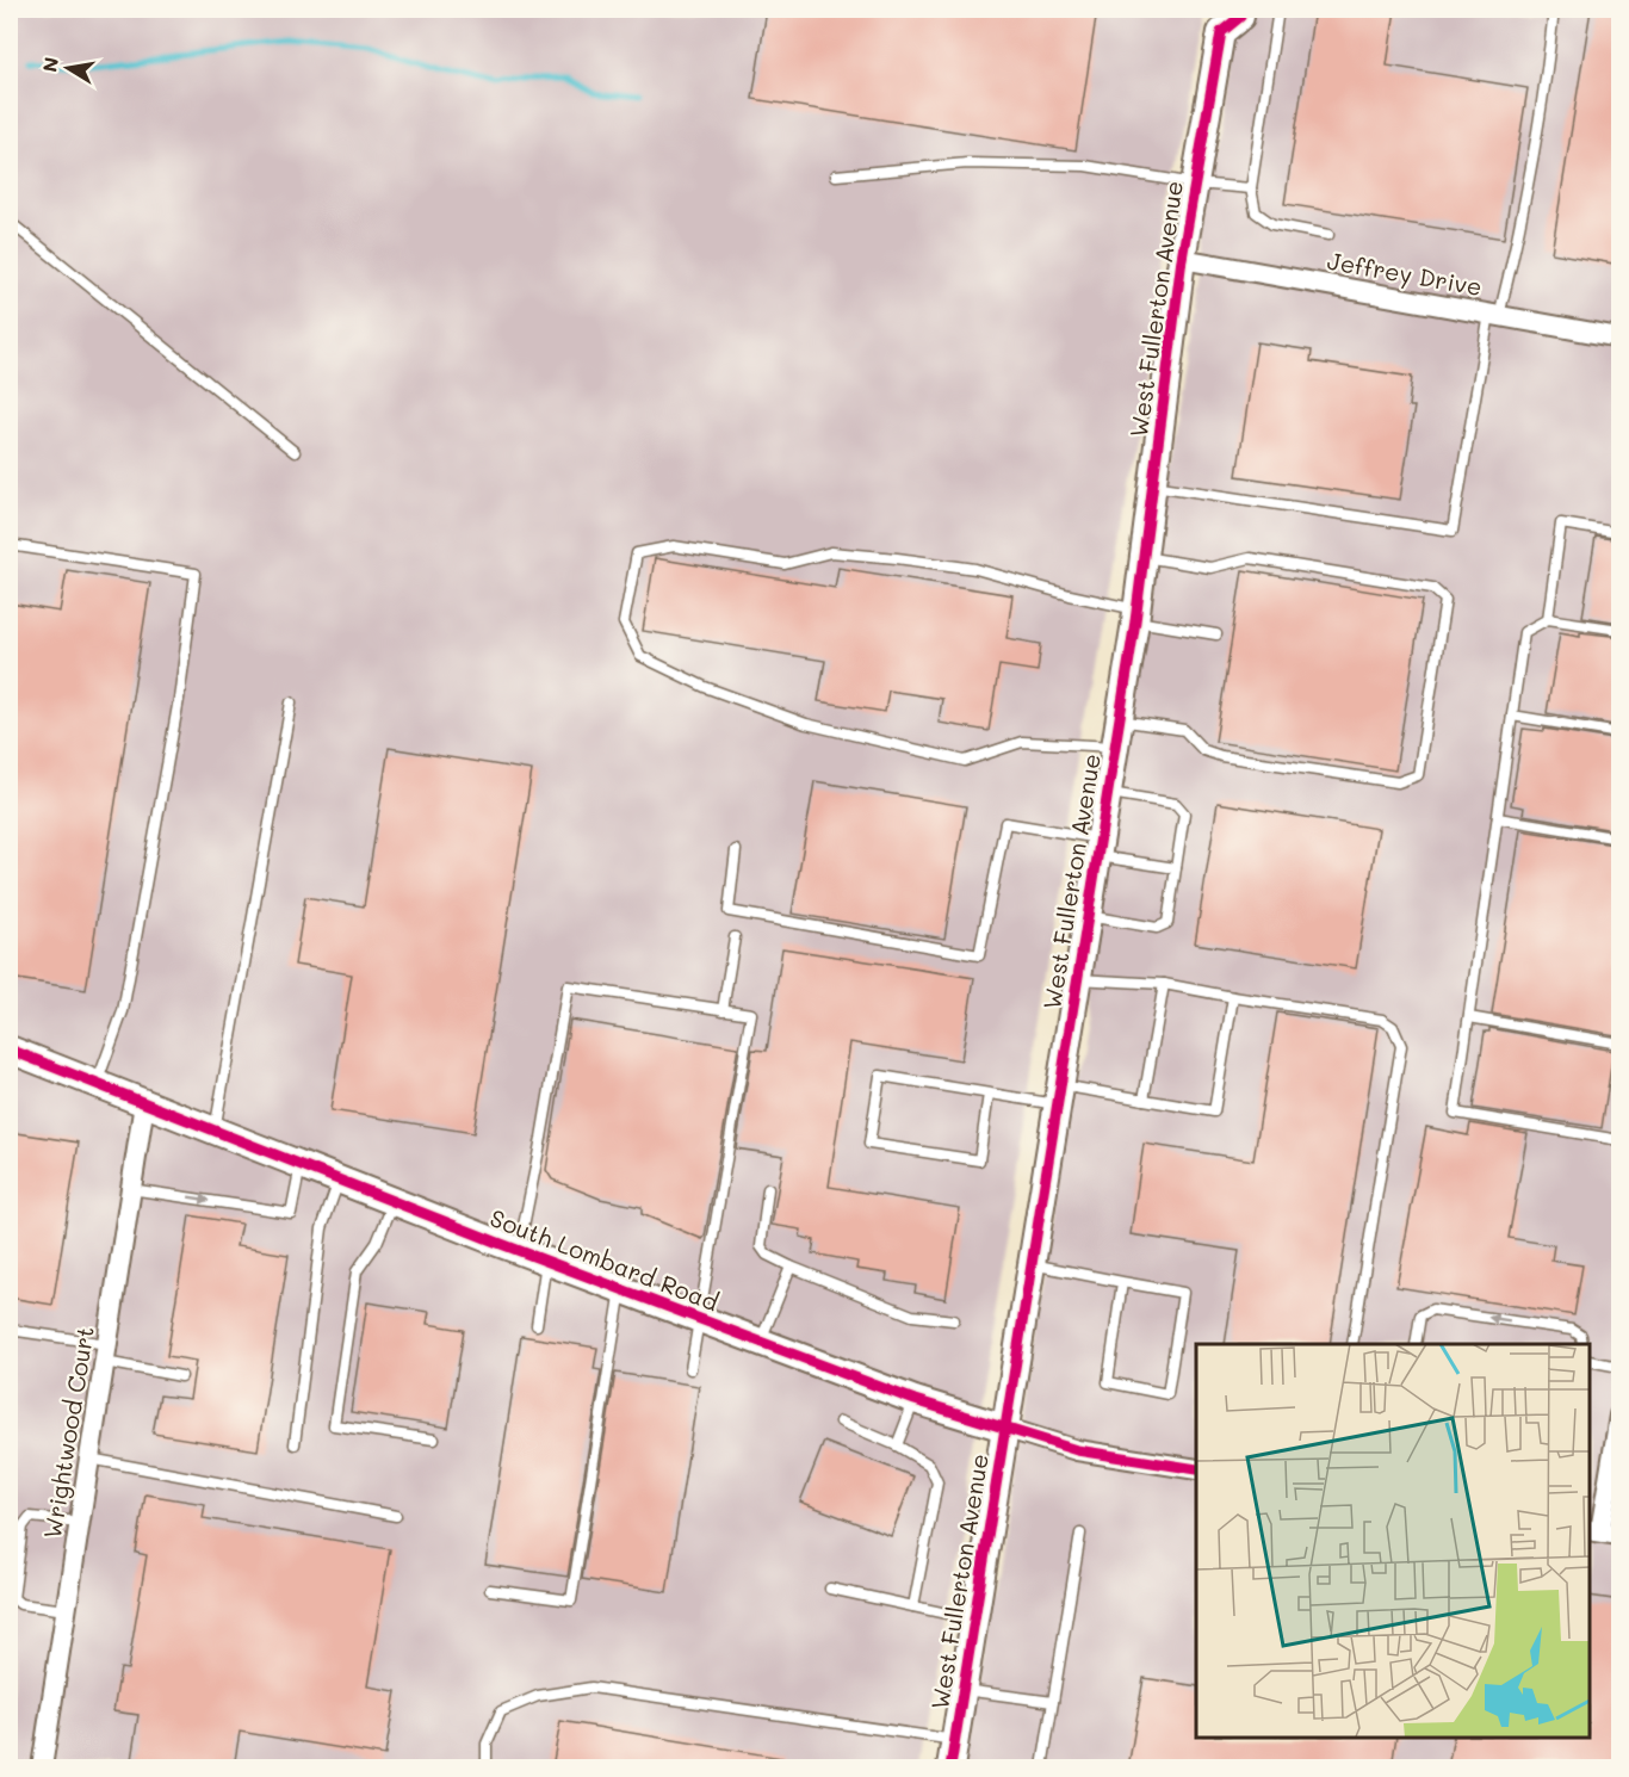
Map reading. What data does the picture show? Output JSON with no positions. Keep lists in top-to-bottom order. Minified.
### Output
{"streets":{"street":["Jeffrey Drive","West Fullerton Avenue","South Lombard Road","Wrightwood Court"]},"crossings":[["Jeffrey Drive","West Fullerton Avenue"],["West Fullerton Avenue","South Lombard Road"],["South Lombard Road","Wrightwood Court"]],"north":"left"}
